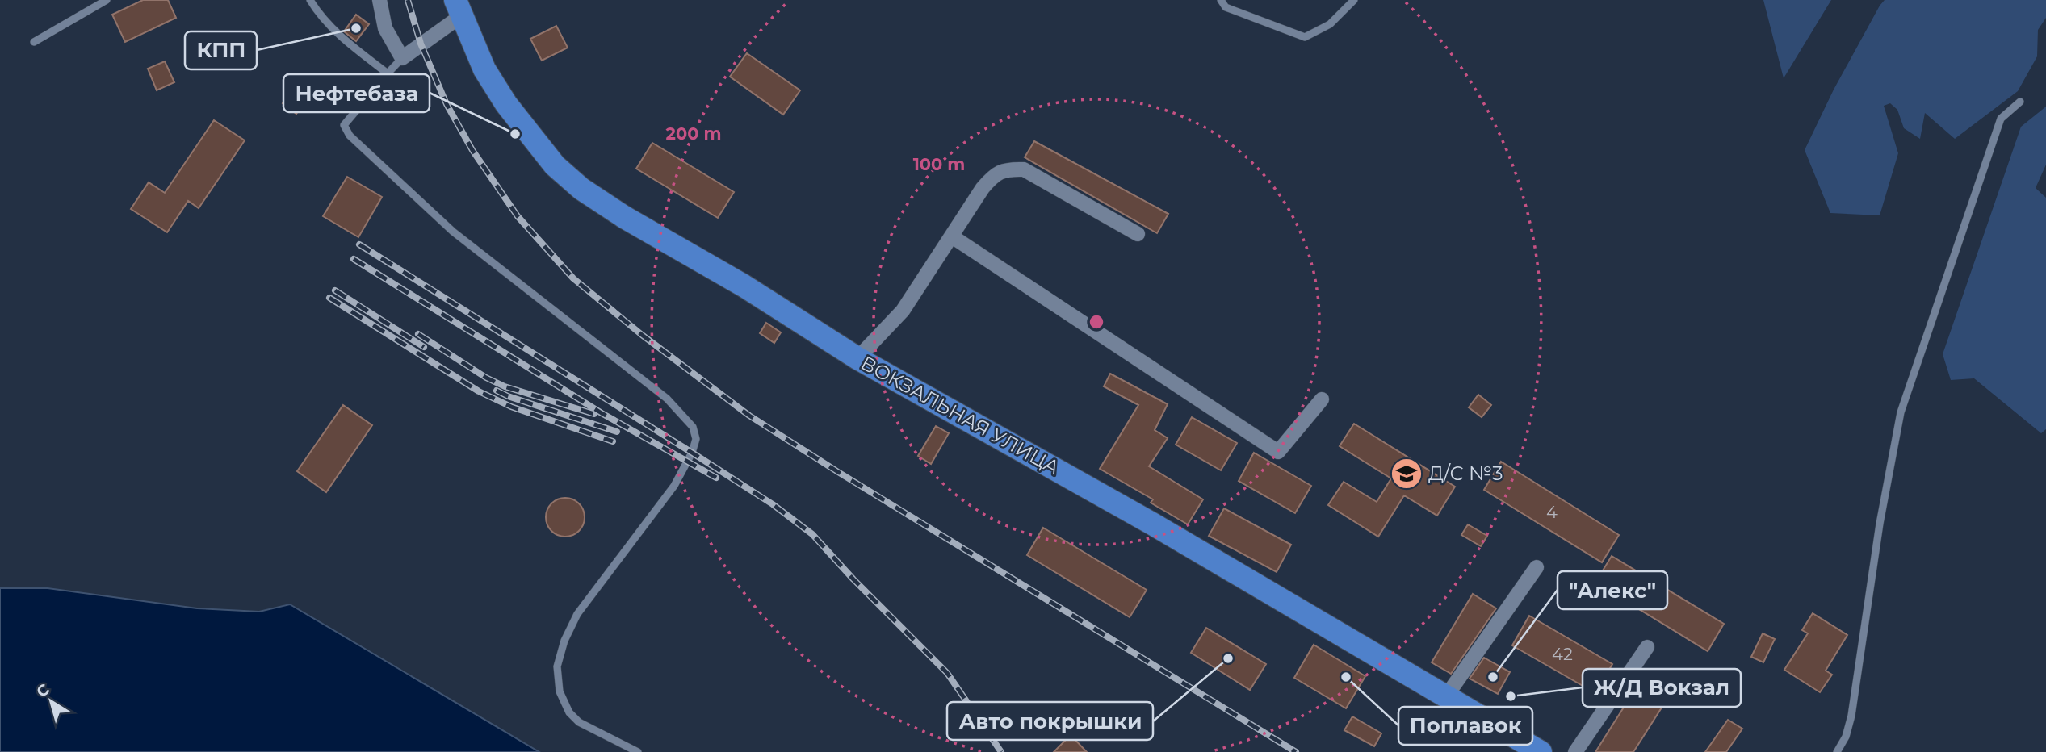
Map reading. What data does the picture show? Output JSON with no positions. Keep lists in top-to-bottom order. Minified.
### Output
{"streets":{"main road":["ВОКЗАЛЬНАЯ УЛИЦА"]},"places":{"other":["КПП","Нефтебаза","Авто покрышки","Поплавок","\"Алекс\"","Ж/Д Вокзал"],"school or university":["Д/С №3"]},"house_numbers":["4","42"],"north":"top left","rings":["200 m","100 m"]}
